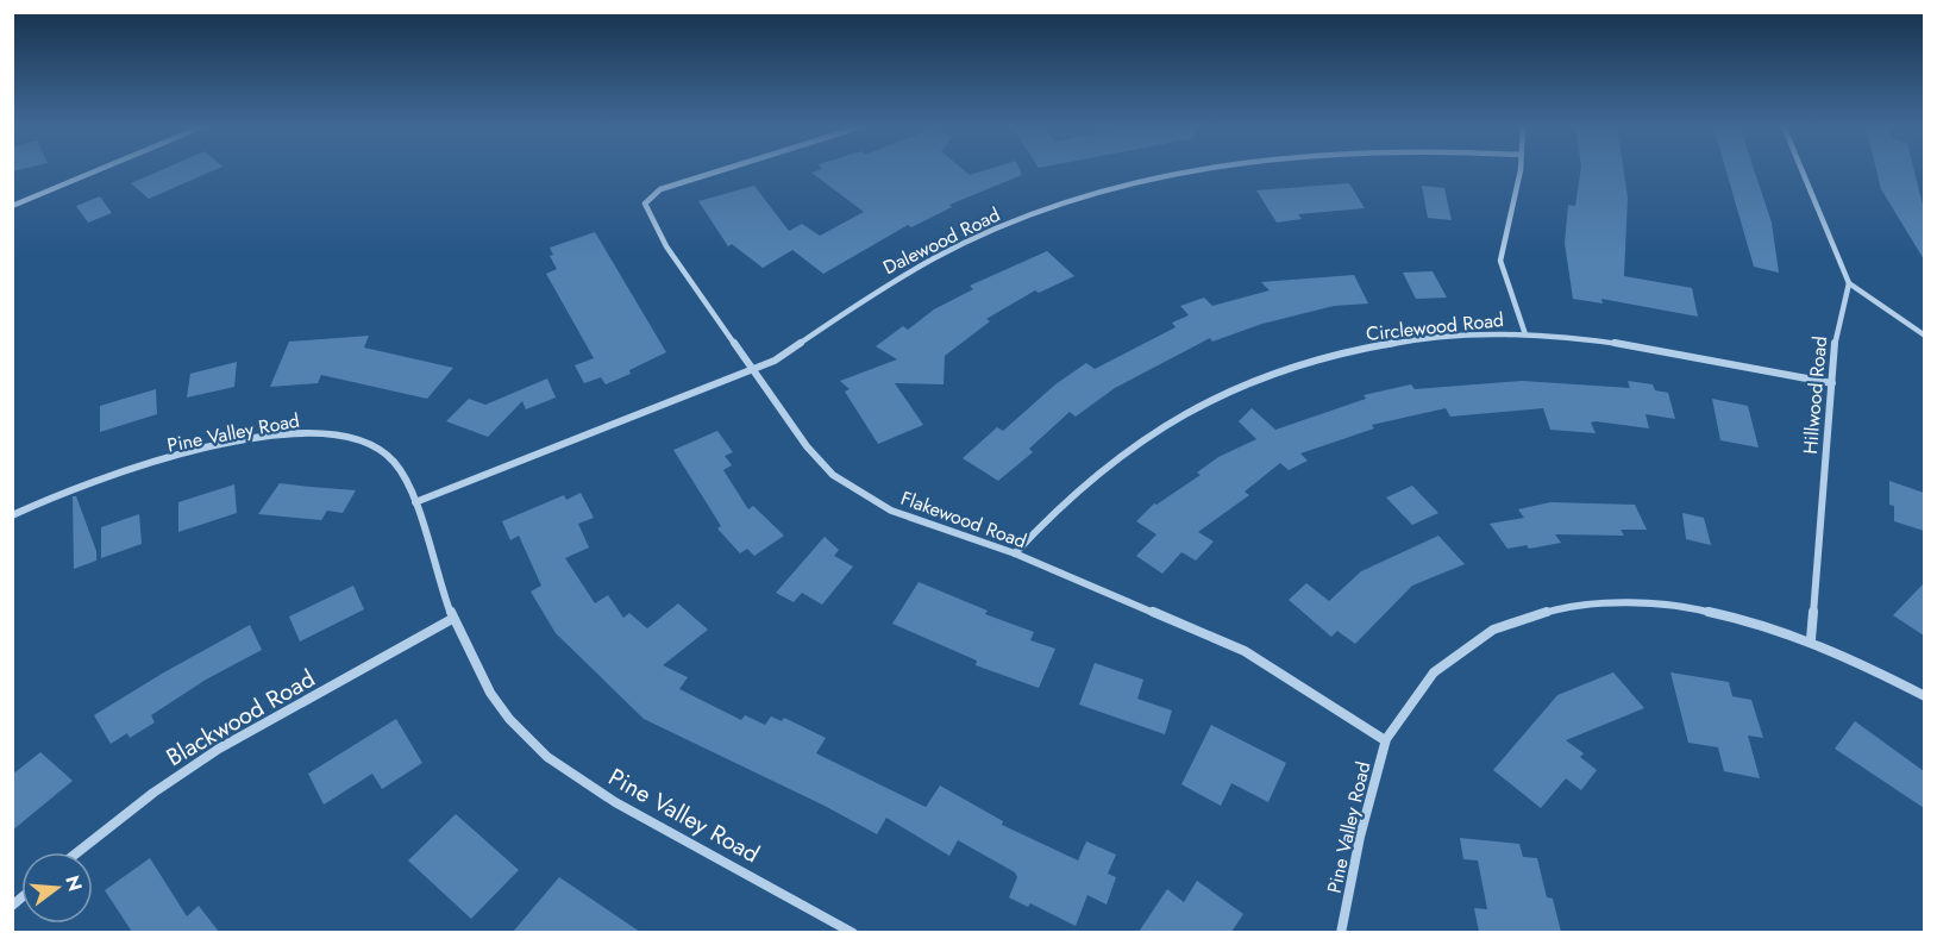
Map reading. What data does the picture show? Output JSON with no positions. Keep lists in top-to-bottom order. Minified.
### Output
{"streets":{"street":["Dalewood Road","Circlewood Road","Hillwood Road","Pine Valley Road","Flakewood Road","Blackwood Road"]},"crossings":[["Dalewood Road","Pine Valley Road"],["Dalewood Road","Flakewood Road"],["Circlewood Road","Hillwood Road"],["Circlewood Road","Flakewood Road"],["Hillwood Road","Pine Valley Road"],["Pine Valley Road","Flakewood Road"],["Pine Valley Road","Blackwood Road"]],"north":"right"}
